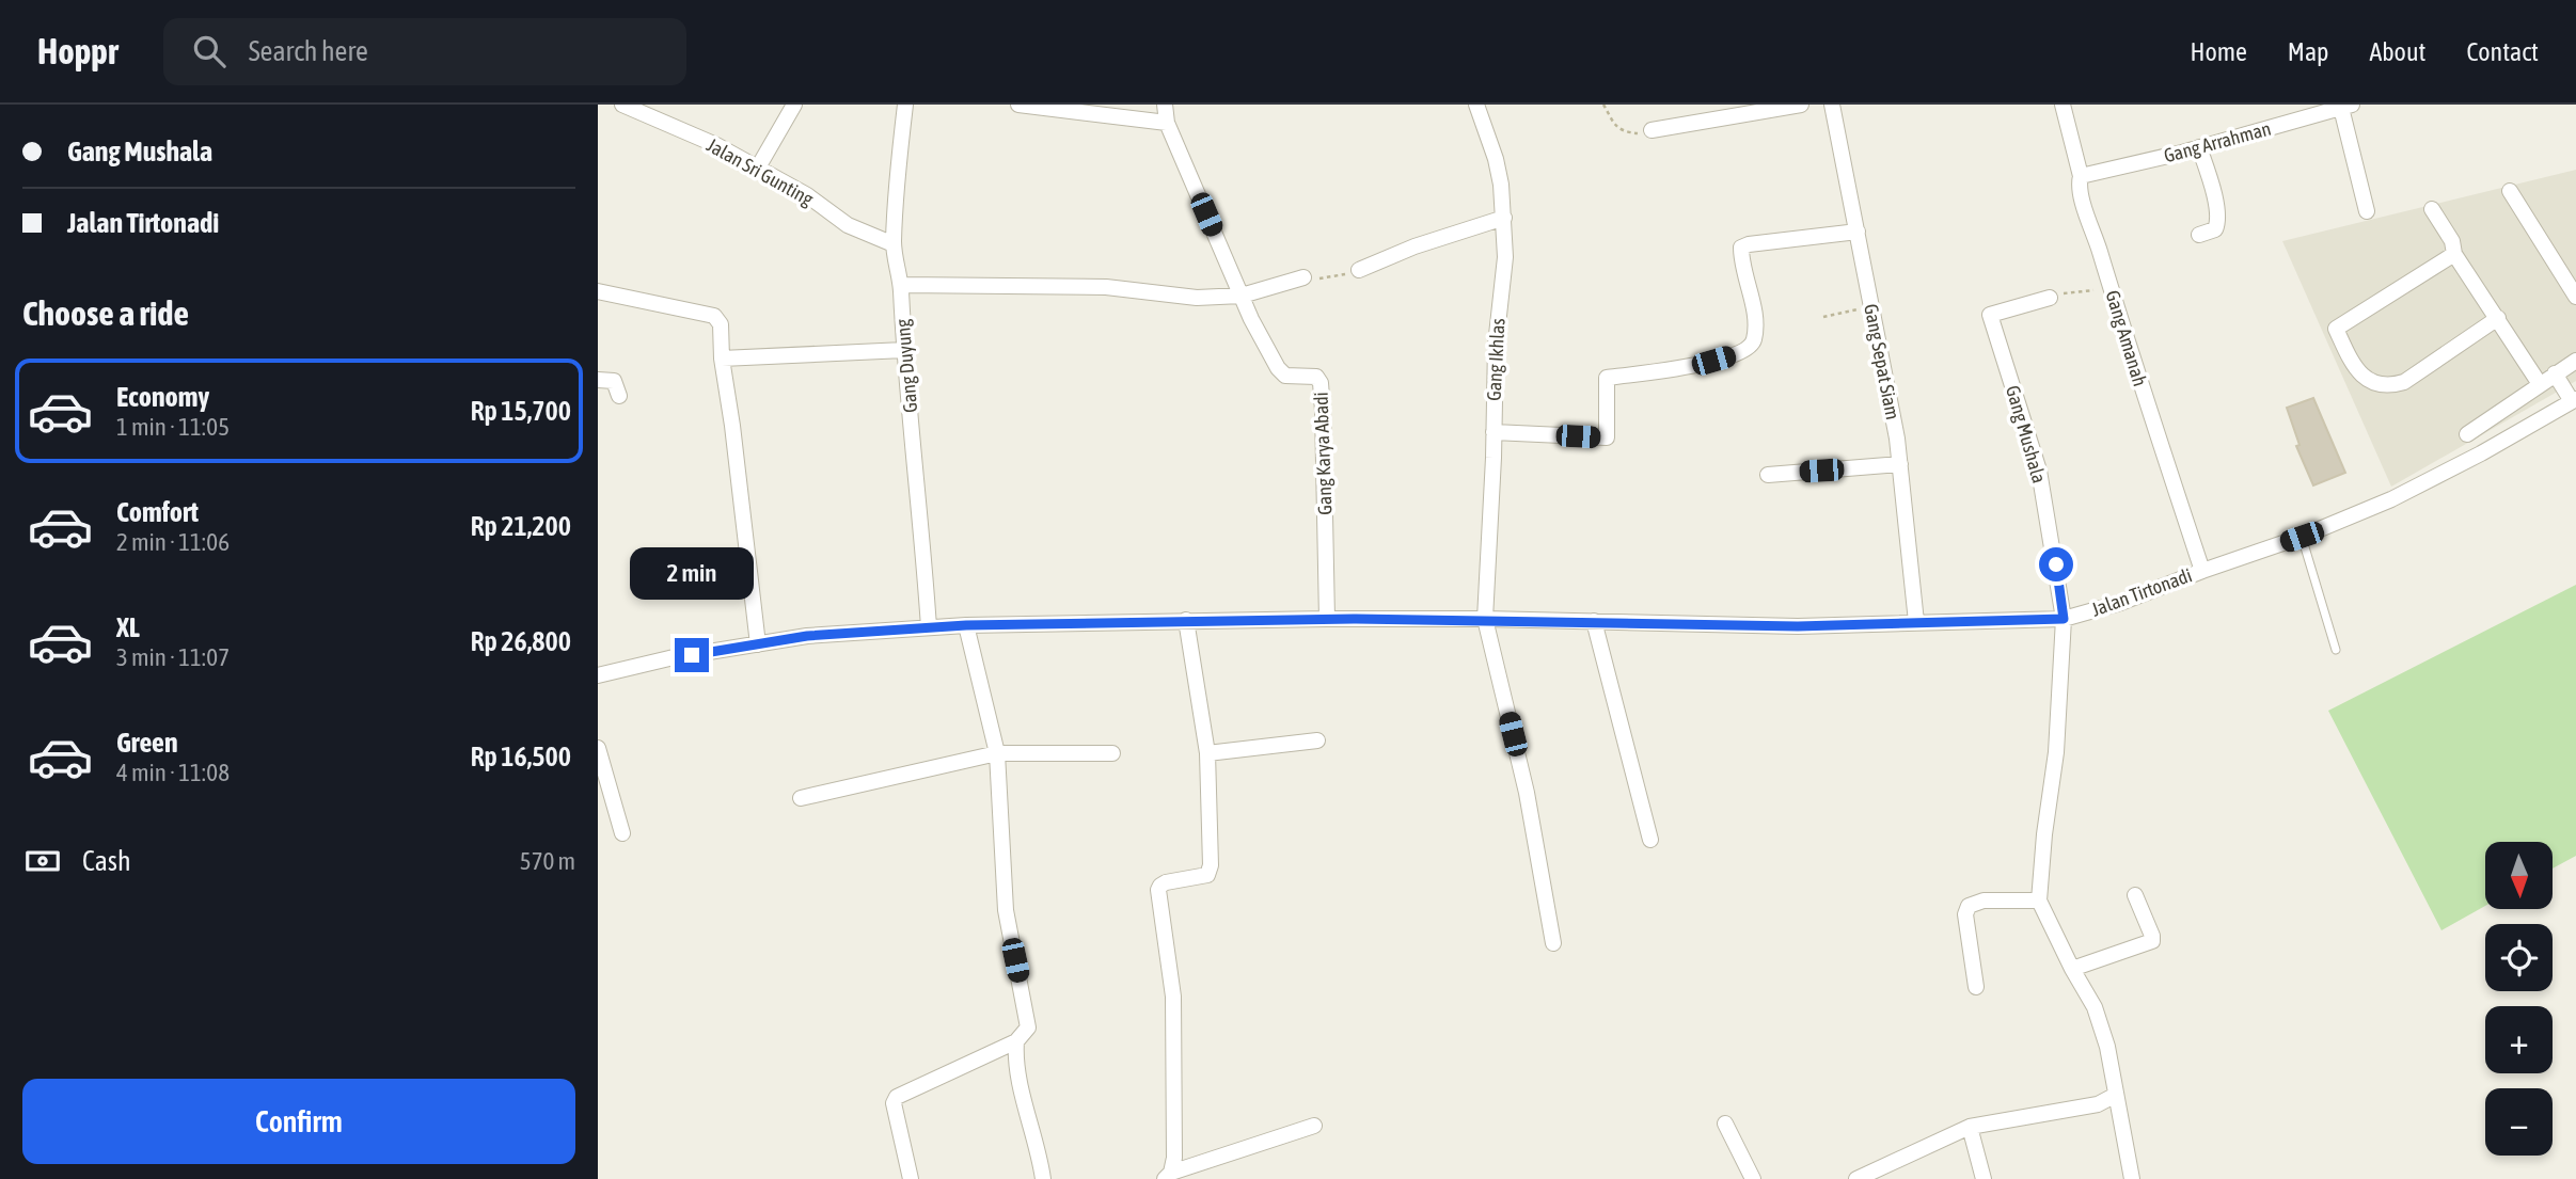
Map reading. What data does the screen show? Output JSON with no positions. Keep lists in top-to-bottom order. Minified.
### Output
{"streets":{"street":["Gang Arrahman","Jalan Sri Gunting","Gang Amanah","Gang Ikhlas","Gang Sepat Siam","Gang Duyung","Gang Mushala","Gang Karya Abadi","Jalan Tirtonadi"]},"crossings":[["Gang Arrahman","Gang Amanah"],["Jalan Sri Gunting","Gang Duyung"],["Gang Amanah","Jalan Tirtonadi"],["Gang Ikhlas","Jalan Tirtonadi"],["Gang Sepat Siam","Jalan Tirtonadi"],["Gang Duyung","Jalan Tirtonadi"],["Gang Mushala","Jalan Tirtonadi"],["Gang Karya Abadi","Jalan Tirtonadi"]],"north":"bottom","page":{"header":"Hoppr","search":"Search here","nav":["Home","Map","About","Contact"],"banner":["Gang Mushala","Jalan Tirtonadi"],"heading":"Choose a ride","list":[{"name":"Economy","note":"1 min · 11:05","value":"Rp 15,700"},{"name":"Comfort","note":"2 min · 11:06","value":"Rp 21,200"},{"name":"XL","note":"3 min · 11:07","value":"Rp 26,800"},{"name":"Green","note":"4 min · 11:08","value":"Rp 16,500"}],"bubble":"2 min","pay":["Cash","570 m"],"map_buttons":["+","−"],"buttons":"Confirm"}}
